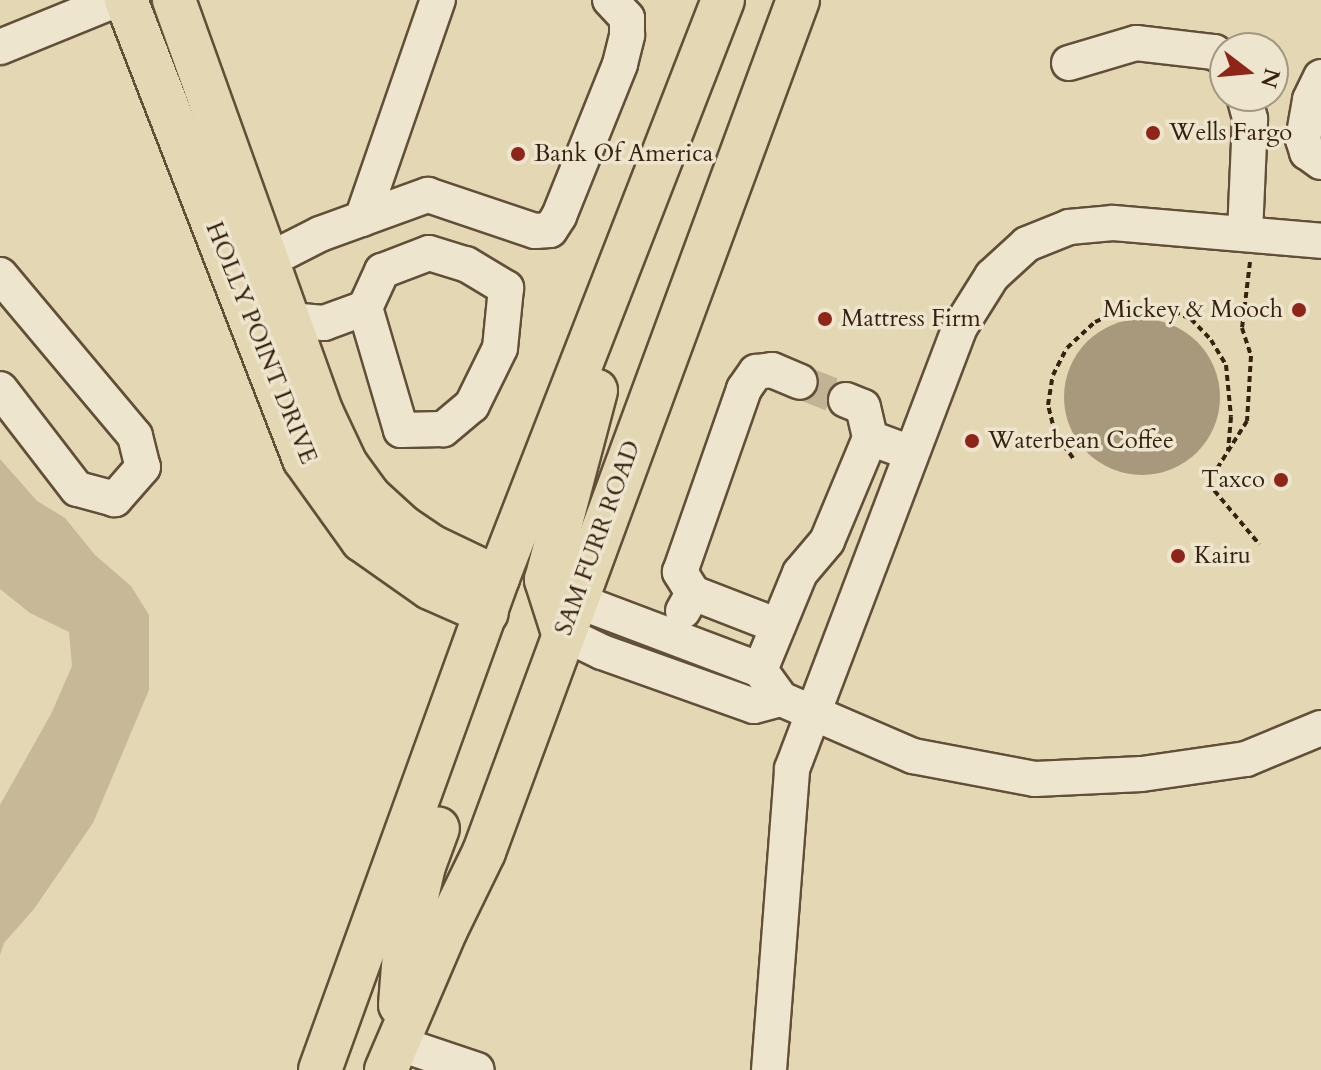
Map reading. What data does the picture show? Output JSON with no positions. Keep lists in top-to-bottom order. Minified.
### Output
{"streets":{"main road":["HOLLY POINT DRIVE","SAM FURR ROAD"]},"places":["Wells Fargo","Bank Of America","Mickey & Mooch","Mattress Firm","Waterbean Coffee","Taxco","Kairu"],"north":"right"}
